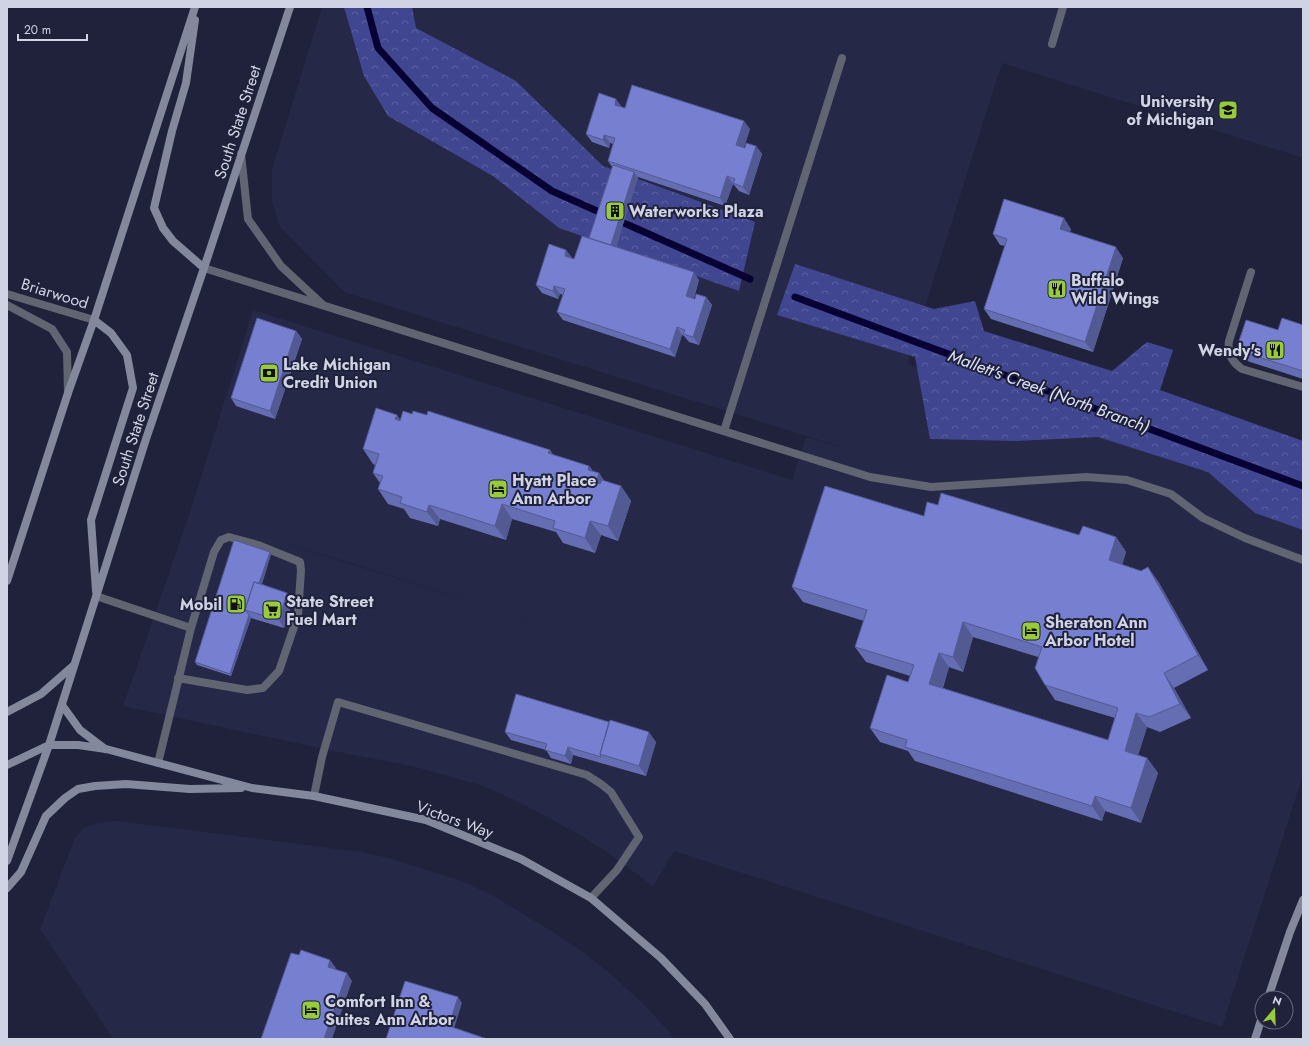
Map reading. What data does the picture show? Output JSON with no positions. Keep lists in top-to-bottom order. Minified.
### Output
{"streets":{"main road":["South State Street","Victors Way"],"street":["Briarwood"]},"crossings":[["South State Street","Victors Way"]],"water":["Mallett's Creek (North Branch)"],"places":{"school or university":["University of Michigan"],"building":["Waterworks Plaza"],"restaurant":["Buffalo Wild Wings","Wendy's"],"bank":["Lake Michigan Credit Union"],"hotel":["Hyatt Place Ann Arbor","Sheraton Ann Arbor Hotel","Comfort Inn & Suites Ann Arbor"],"fuel station":["Mobil"],"supermarket":["State Street Fuel Mart"]},"scale_bar":"20 m","north":"top"}
